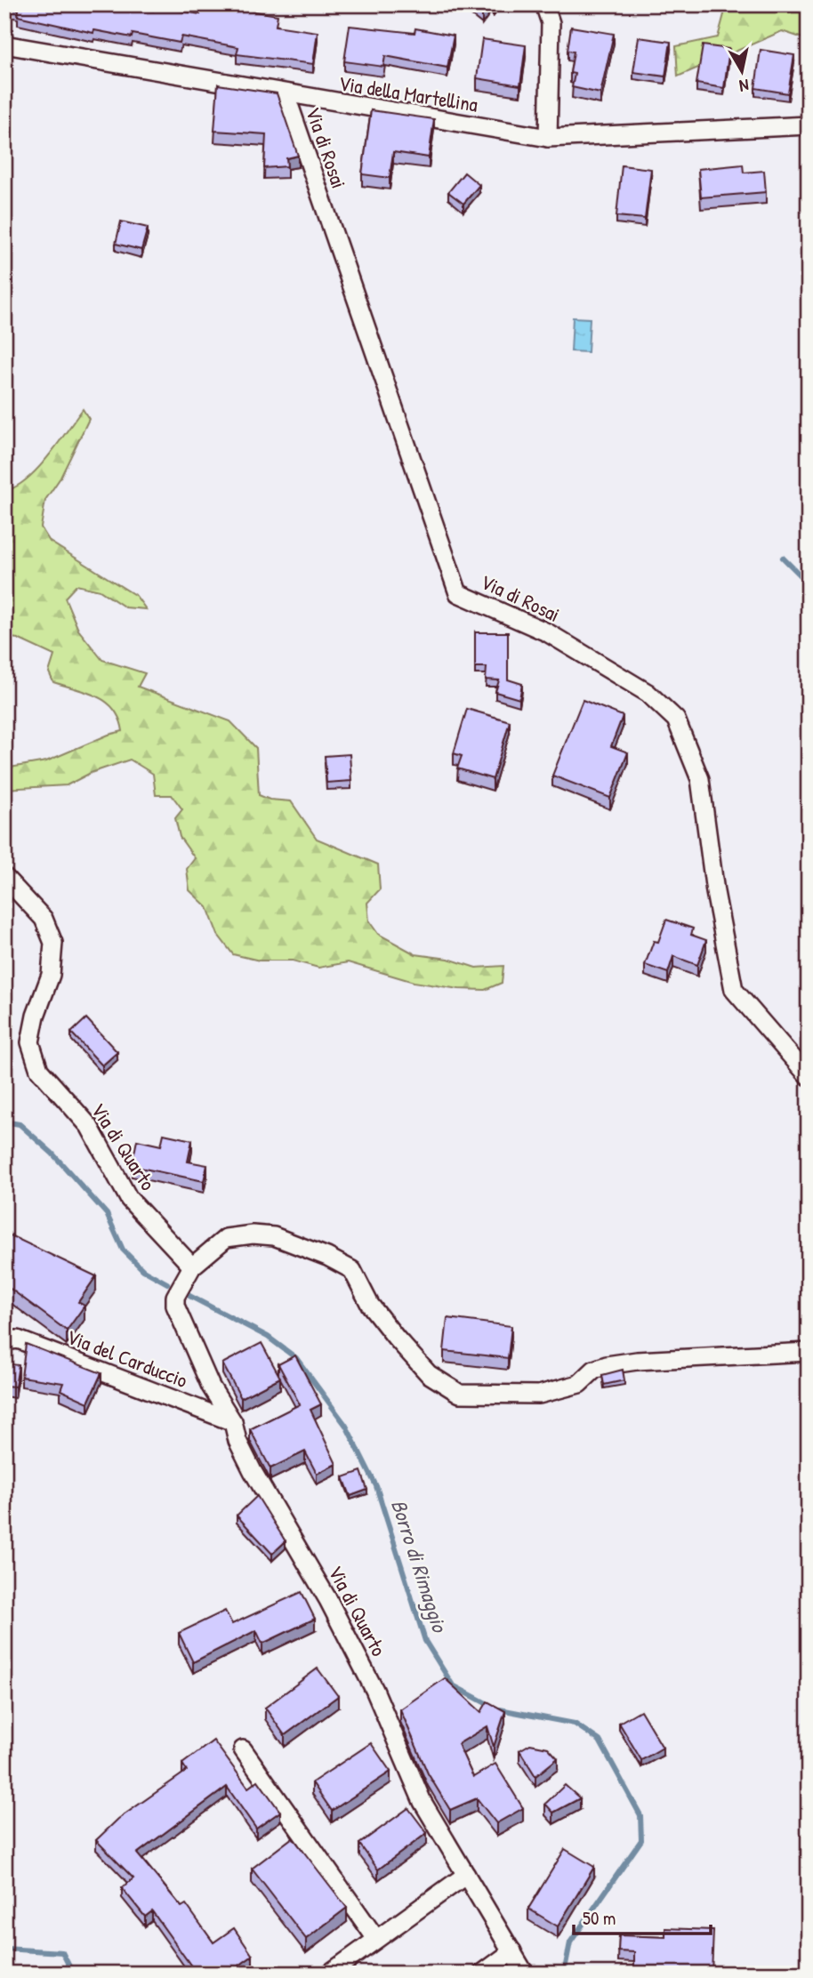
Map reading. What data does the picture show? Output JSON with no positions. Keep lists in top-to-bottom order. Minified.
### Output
{"streets":{"street":["Via della Martellina","Via di Rosai","Via di Quarto","Via del Carduccio"]},"crossings":[["Via della Martellina","Via di Rosai"],["Via di Quarto","Via del Carduccio"]],"water":["Borro di Rimaggio"],"scale_bar":"50 m","north":"bottom"}
